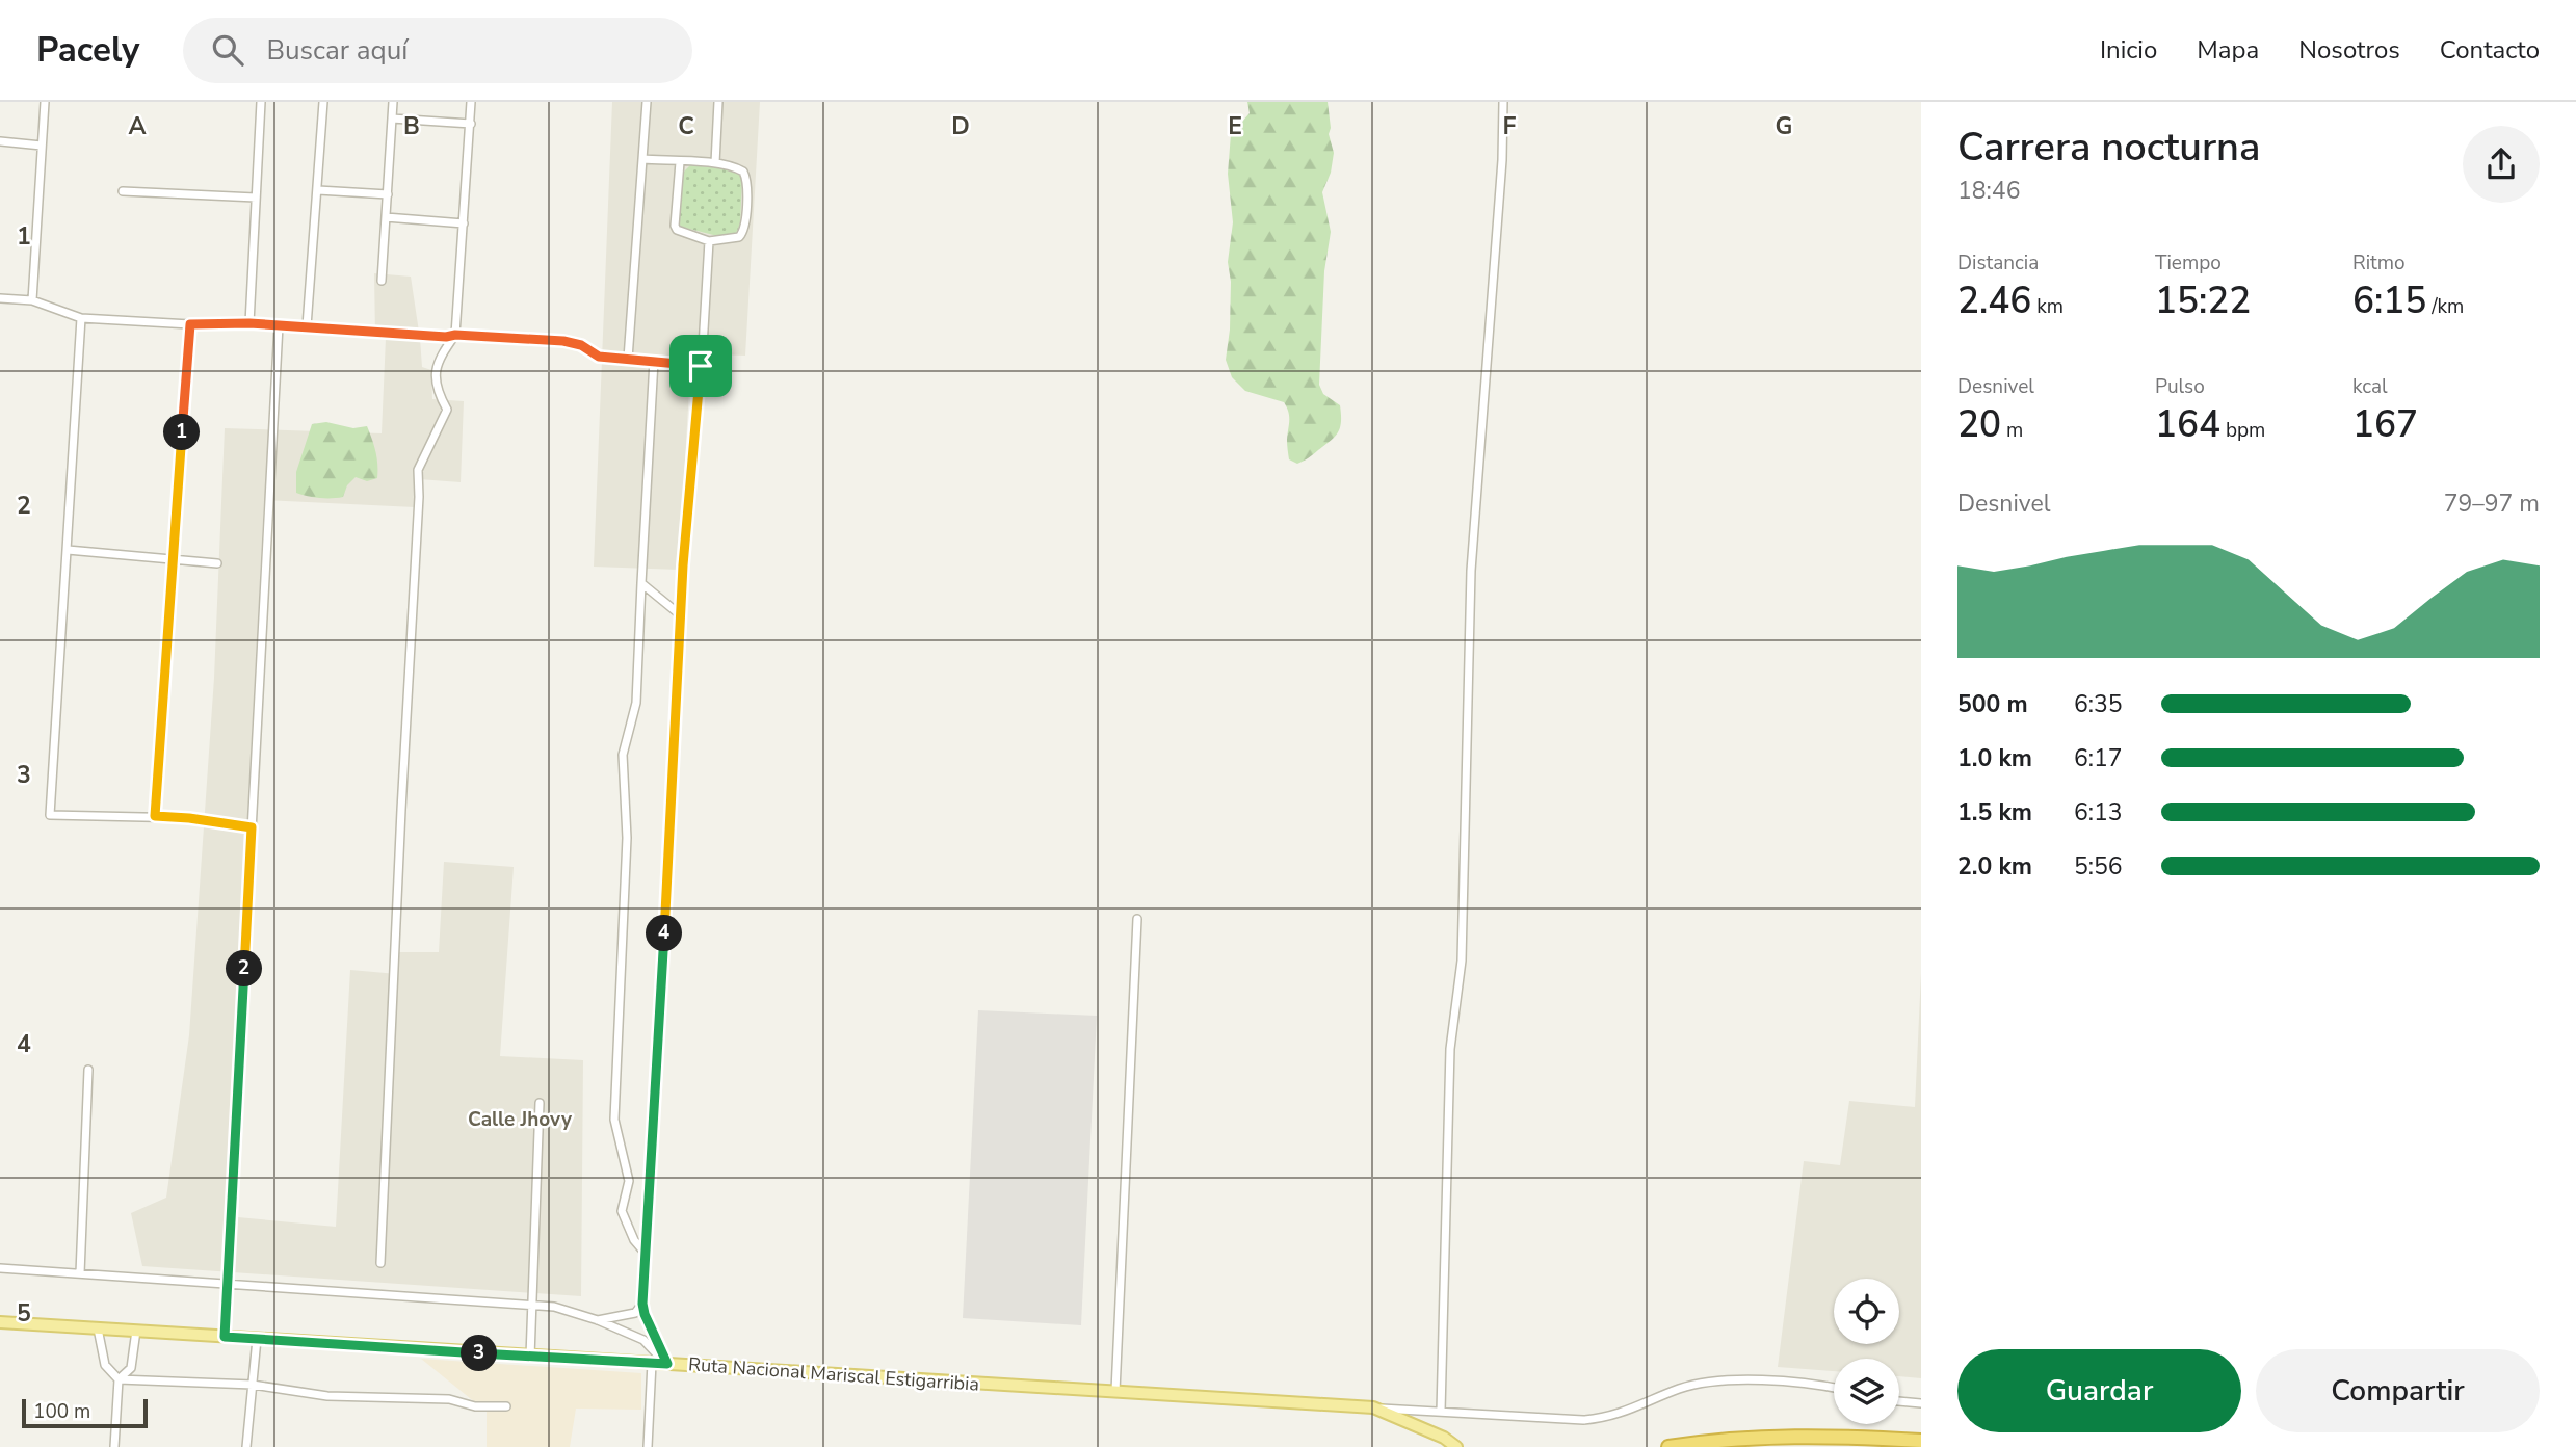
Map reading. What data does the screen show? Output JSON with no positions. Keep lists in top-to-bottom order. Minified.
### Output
{"streets":{"main road":["Ruta Nacional Mariscal Estigarribia"]},"districts":["Calle Jhovy"],"scale_bar":"100 m","page":{"header":"Pacely","search":"Buscar aquí","nav":["Inicio","Mapa","Nosotros","Contacto"],"heading":["Carrera nocturna","18:46"],"stats":[["Distancia","2.46 km"],["Tiempo","15:22"],["Ritmo","6:15 /km"],["Desnivel","20 m"],["Pulso","164 bpm"],["kcal","167"]],"pins":["1","4","2","3"],"chart":["Desnivel","79–97 m"],"list":[{"name":"500 m","note":"6:35"},{"name":"1.0 km","note":"6:17"},{"name":"1.5 km","note":"6:13"},{"name":"2.0 km","note":"5:56"}],"buttons":["Guardar","Compartir"],"scale":"100 m"},"grid":{"columns":["A","B","C","D","E","F","G"],"rows":["1","2","3","4","5"]}}
